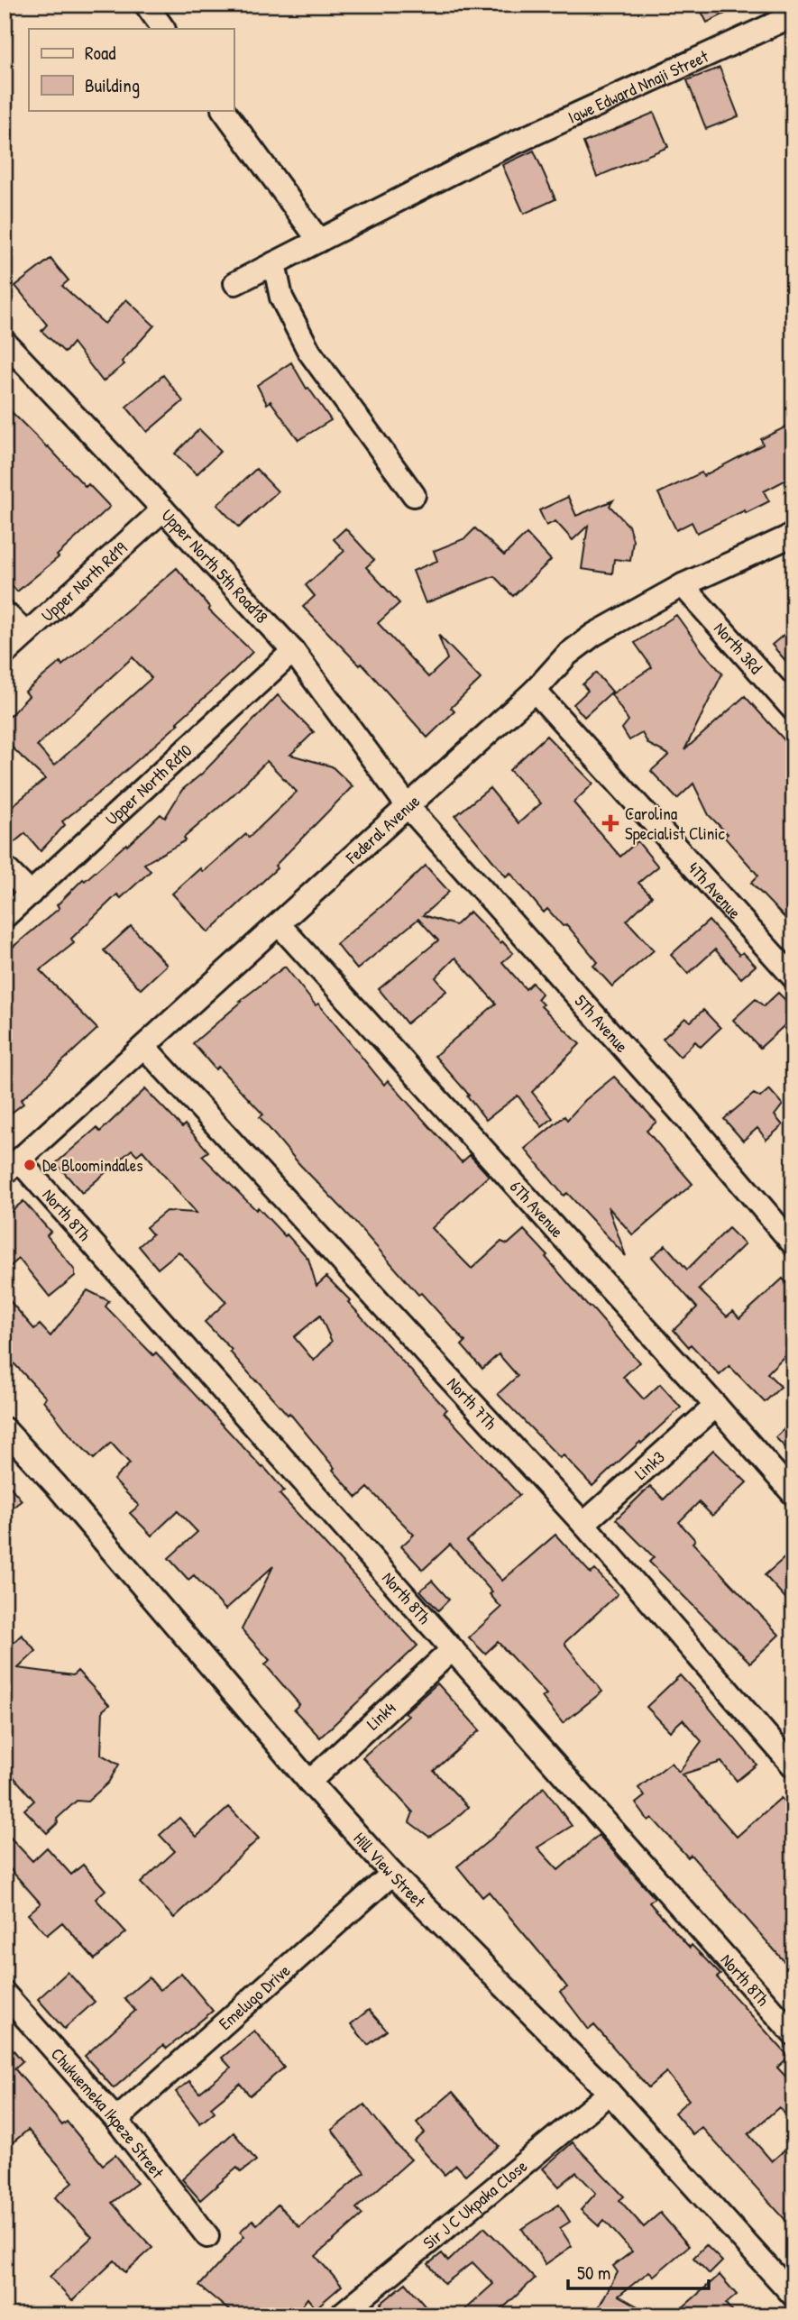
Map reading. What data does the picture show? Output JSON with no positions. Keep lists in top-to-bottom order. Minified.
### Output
{"streets":{"street":["Igwe Edward Nnaji Street","Upper North 5th Road18","Upper North Rd19","North 3Rd","Upper North Rd10","Federal Avenue","4Th Avenue","5Th Avenue","6Th Avenue","North 8Th","North 7Th","Link3","Link4","Hill View Street","Emelugo Drive","Chukuemeka Ikpeze Street","Sir J C Ukpaka Close"]},"crossings":[["Upper North 5th Road18","Upper North Rd19"],["Upper North 5th Road18","Upper North Rd10"],["Upper North 5th Road18","Federal Avenue"],["Upper North 5th Road18","5Th Avenue"],["North 3Rd","Federal Avenue"],["Federal Avenue","4Th Avenue"],["Federal Avenue","5Th Avenue"],["Federal Avenue","6Th Avenue"],["Federal Avenue","North 8Th"],["Federal Avenue","North 7Th"],["6Th Avenue","Link3"],["North 8Th","Link4"],["North 7Th","Link3"],["Link4","Hill View Street"],["Hill View Street","Emelugo Drive"],["Hill View Street","Sir J C Ukpaka Close"],["Emelugo Drive","Chukuemeka Ikpeze Street"]],"places":{"health":["Carolina Specialist Clinic"],"other":["De Bloomindales"]},"legend":["Road","Building"],"scale_bar":"50 m"}
